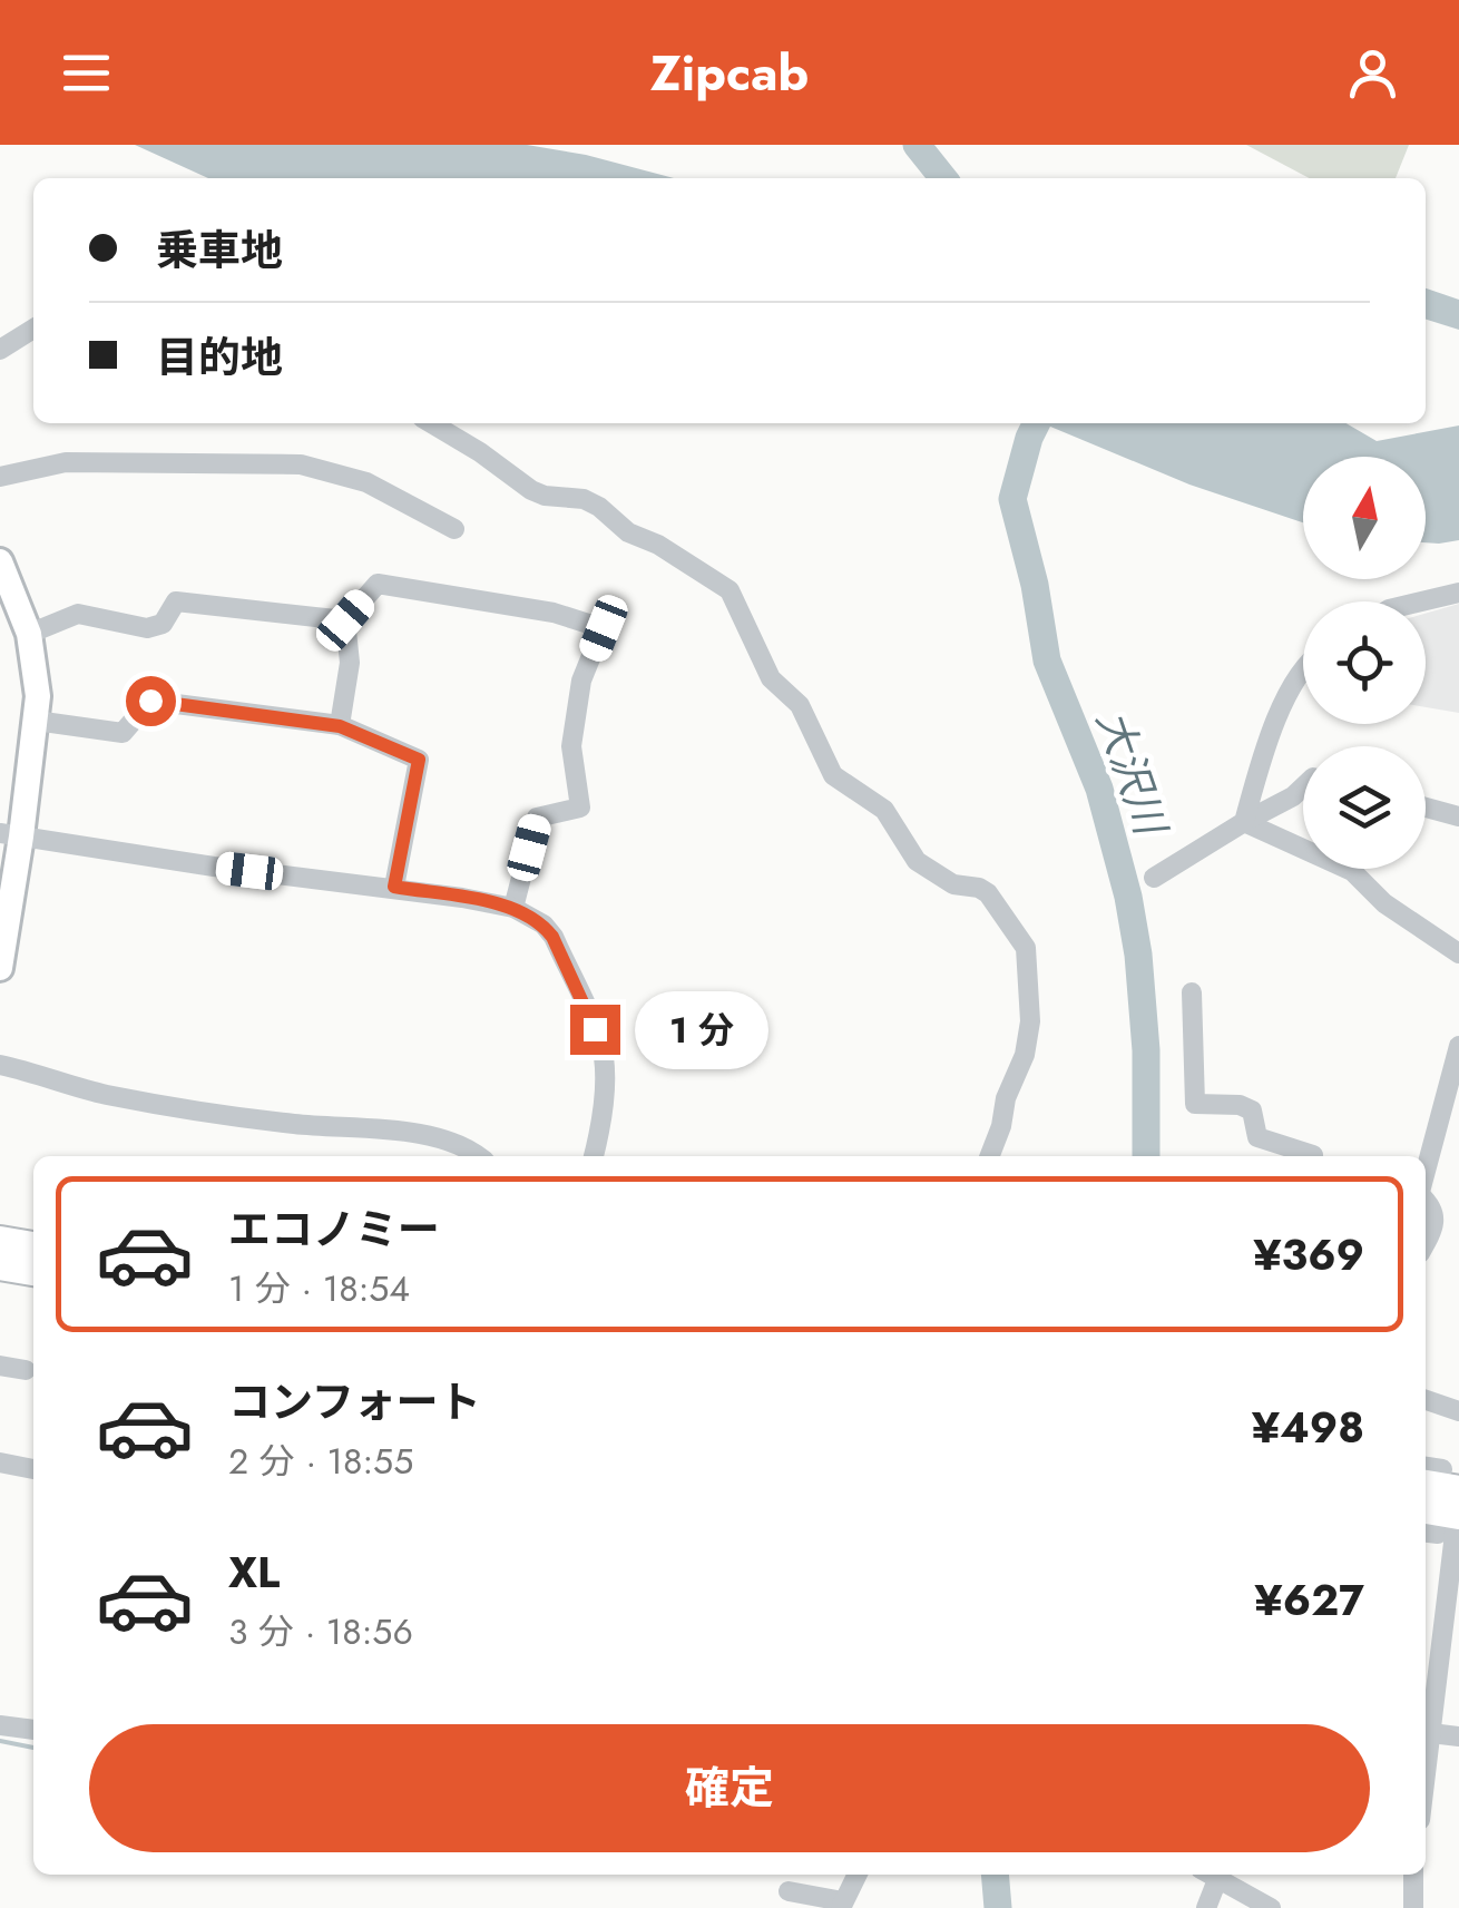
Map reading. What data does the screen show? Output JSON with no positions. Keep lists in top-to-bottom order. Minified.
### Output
{"water":["大沢川"],"north":"top","page":{"header":"Zipcab","banner":["乗車地","目的地"],"bubble":"1 分","list":[{"name":"エコノミー","note":"1 分 · 18:54","value":"¥369"},{"name":"コンフォート","note":"2 分 · 18:55","value":"¥498"},{"name":"XL","note":"3 分 · 18:56","value":"¥627"}],"buttons":"確定"}}
